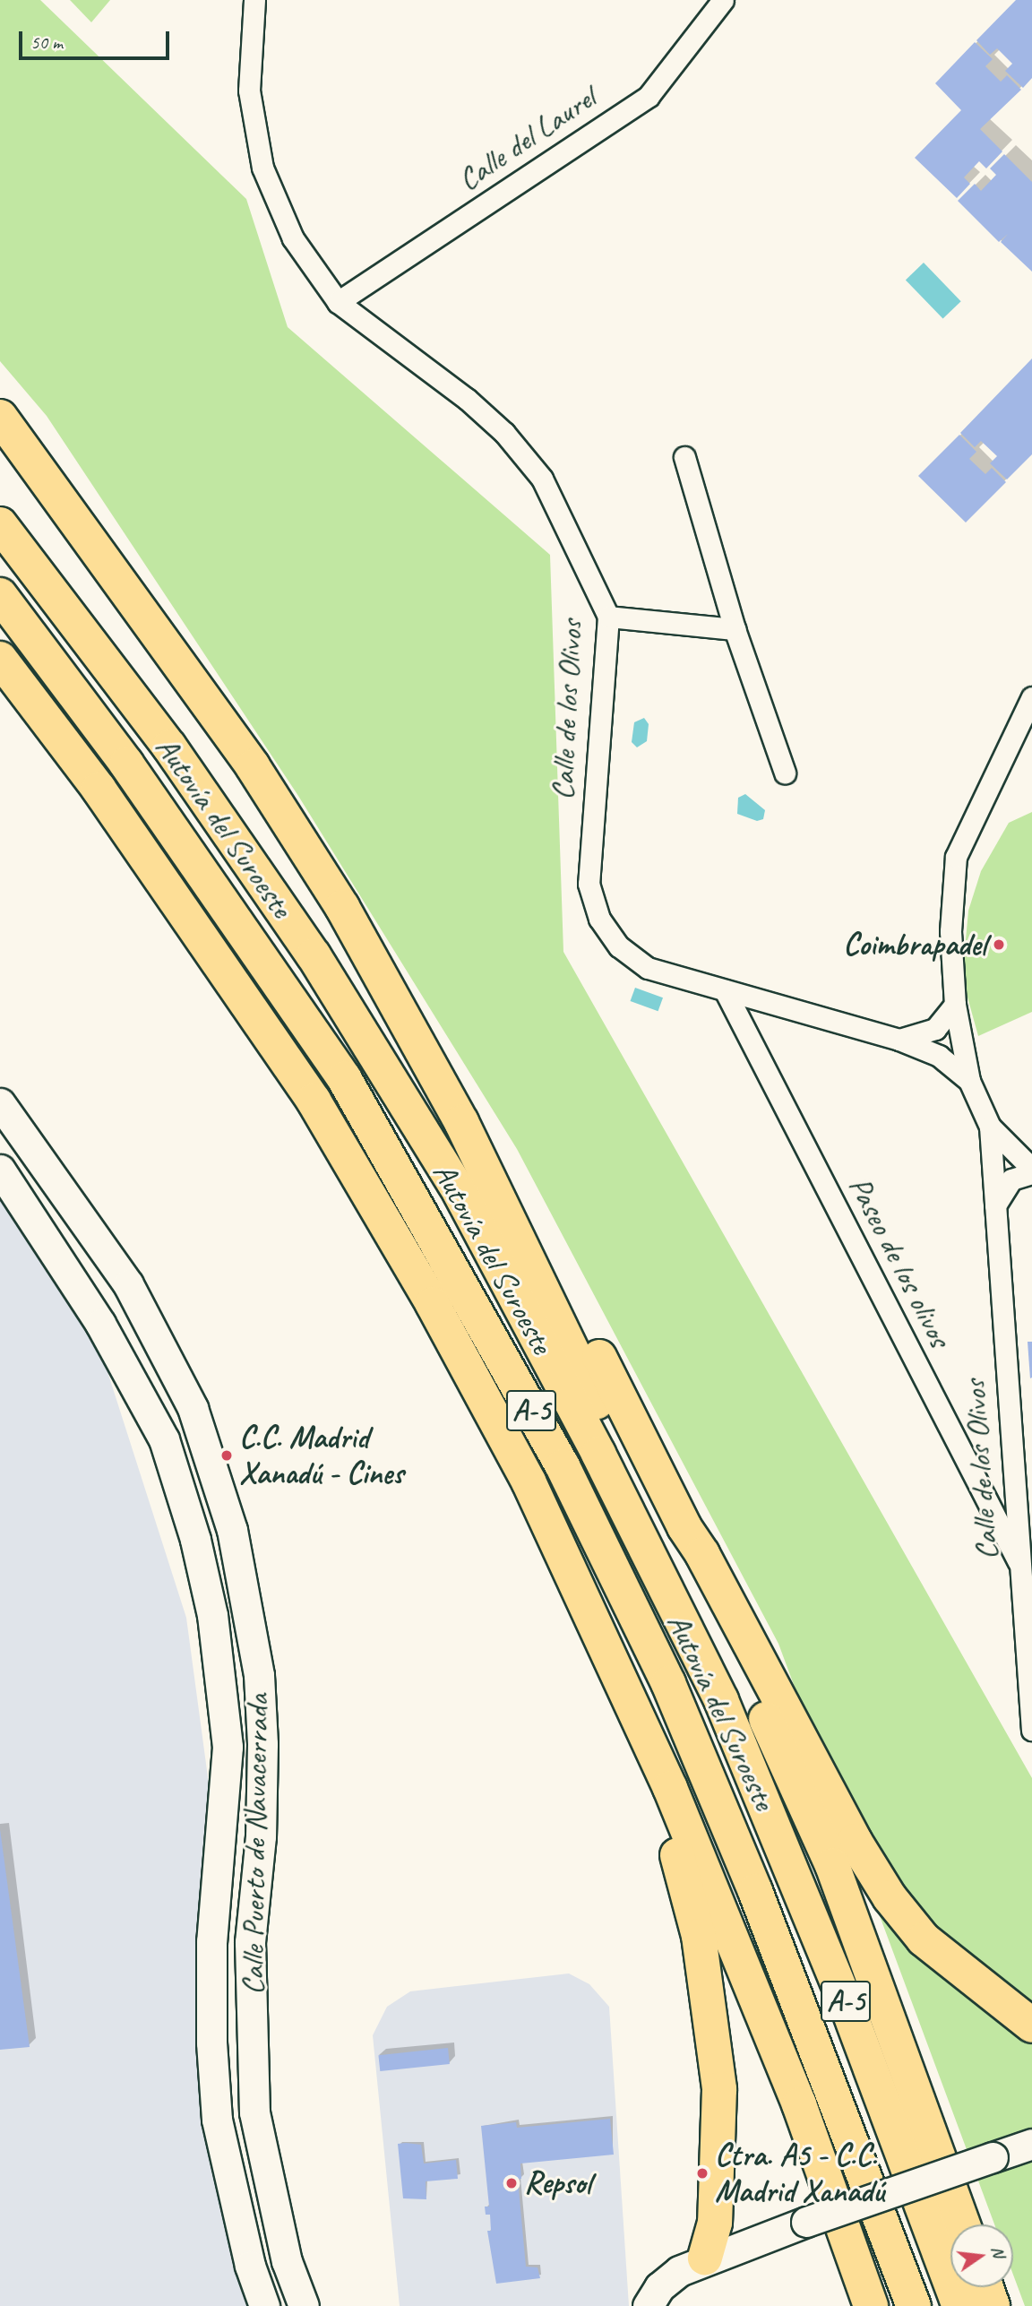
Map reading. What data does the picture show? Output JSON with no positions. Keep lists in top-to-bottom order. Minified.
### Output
{"streets":{"highway":["Autovía del Suroeste","A-5"],"street":["Calle del Laurel","Calle de los Olivos","Paseo de los olivos","Calle Puerto de Navacerrada"]},"crossings":[["Calle del Laurel","Calle de los Olivos"],["Calle de los Olivos","Paseo de los olivos"]],"places":["Coimbrapadel","C.C. Madrid Xanadú - Cines","Ctra. A5 - C.C. Madrid Xanadú","Repsol"],"scale_bar":"50 m","north":"right"}
